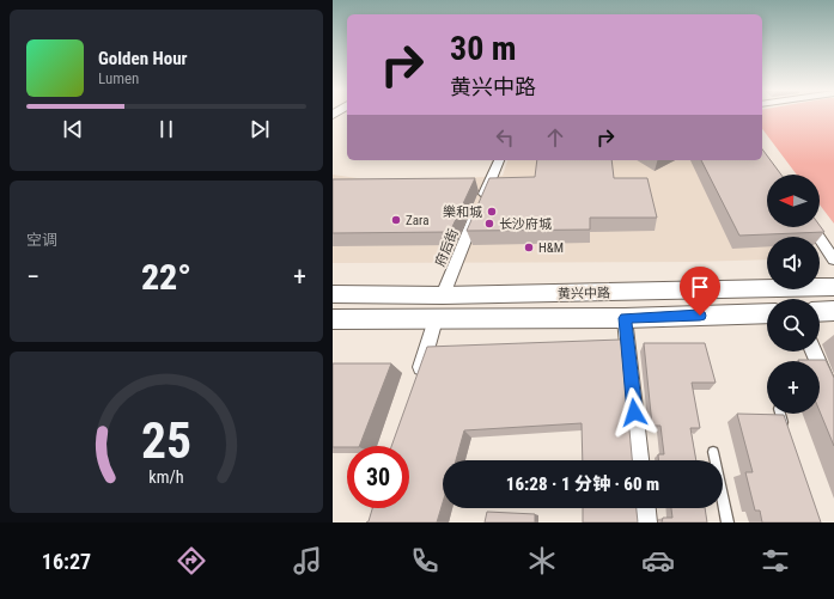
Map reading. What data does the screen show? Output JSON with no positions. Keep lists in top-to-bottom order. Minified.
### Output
{"streets":{"main road":["黄兴中路"],"street":["府后街"]},"crossings":[["府后街","黄兴中路"]],"places":["樂和城","Zara","长沙府城","H&M"],"north":"left","page":{"turn":["30 m","黄兴中路"],"song":["Golden Hour","Lumen"],"map_buttons":"+","tile":"空调","heat":["−","22°","+"],"limit":"30","trip":"16:28 · 1 分钟 · 60 m","tabs":"16:27","gauge":["25","km/h"]}}
